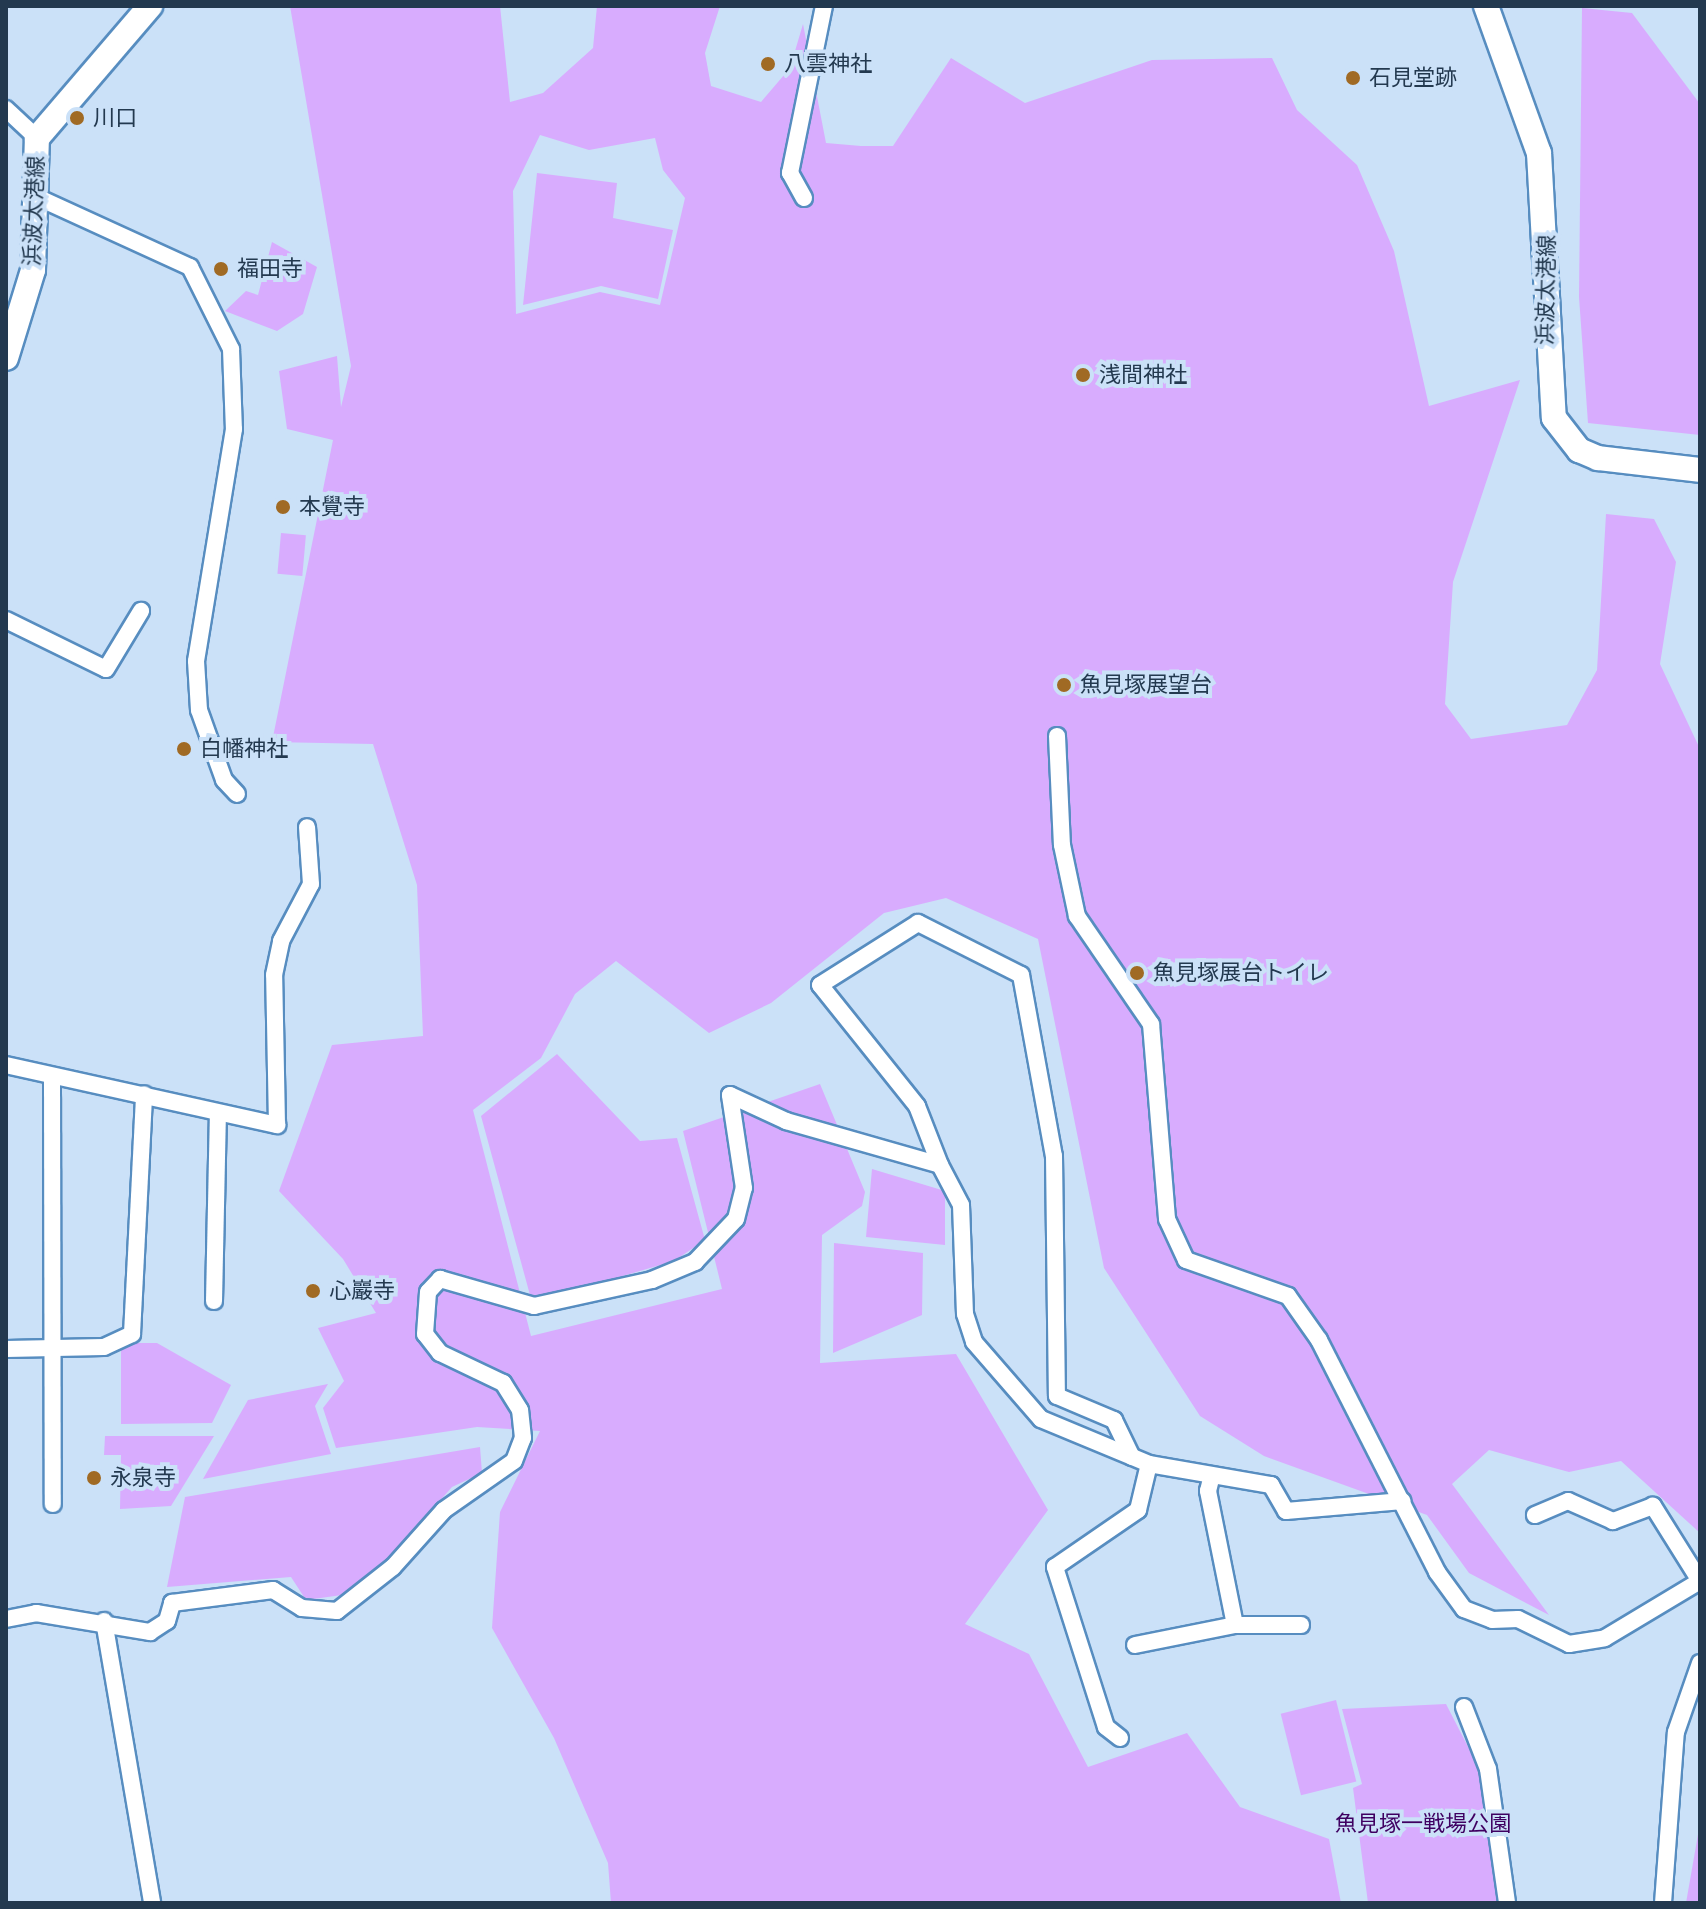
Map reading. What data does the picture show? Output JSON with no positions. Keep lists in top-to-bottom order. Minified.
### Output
{"streets":{"main road":["浜波太港線"]},"parks":["魚見塚一戦場公園"],"places":["八雲神社","石見堂跡","川口","福田寺","浅間神社","本覺寺","魚見塚展望台","白幡神社","魚見塚展台トイレ","心巖寺","永泉寺"]}
